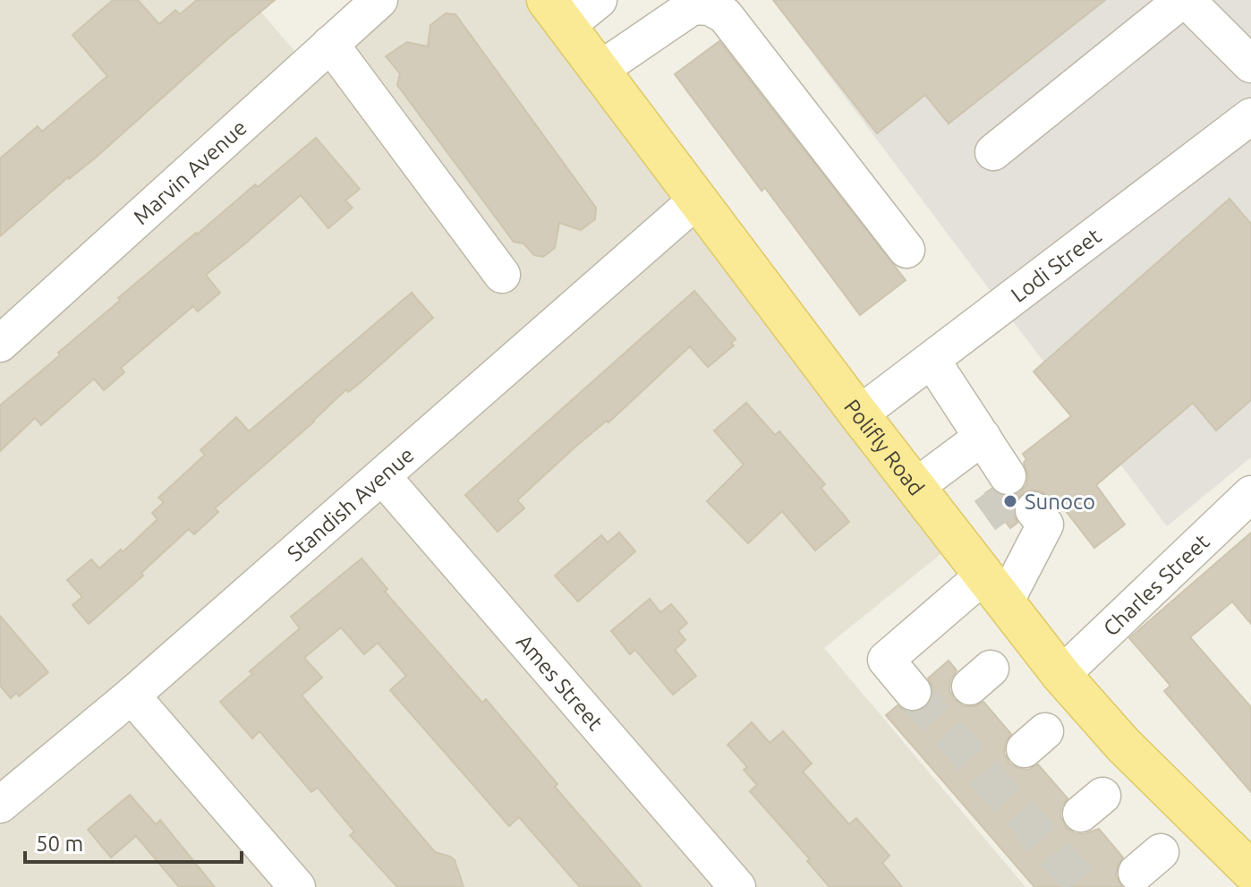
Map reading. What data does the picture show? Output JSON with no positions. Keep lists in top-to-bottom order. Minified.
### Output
{"streets":{"main road":["Polifly Road"],"street":["Marvin Avenue","Lodi Street","Standish Avenue","Charles Street","Ames Street"]},"crossings":[["Lodi Street","Polifly Road"],["Polifly Road","Standish Avenue"],["Polifly Road","Charles Street"],["Standish Avenue","Ames Street"]],"places":["Sunoco"],"scale_bar":"50 m"}
